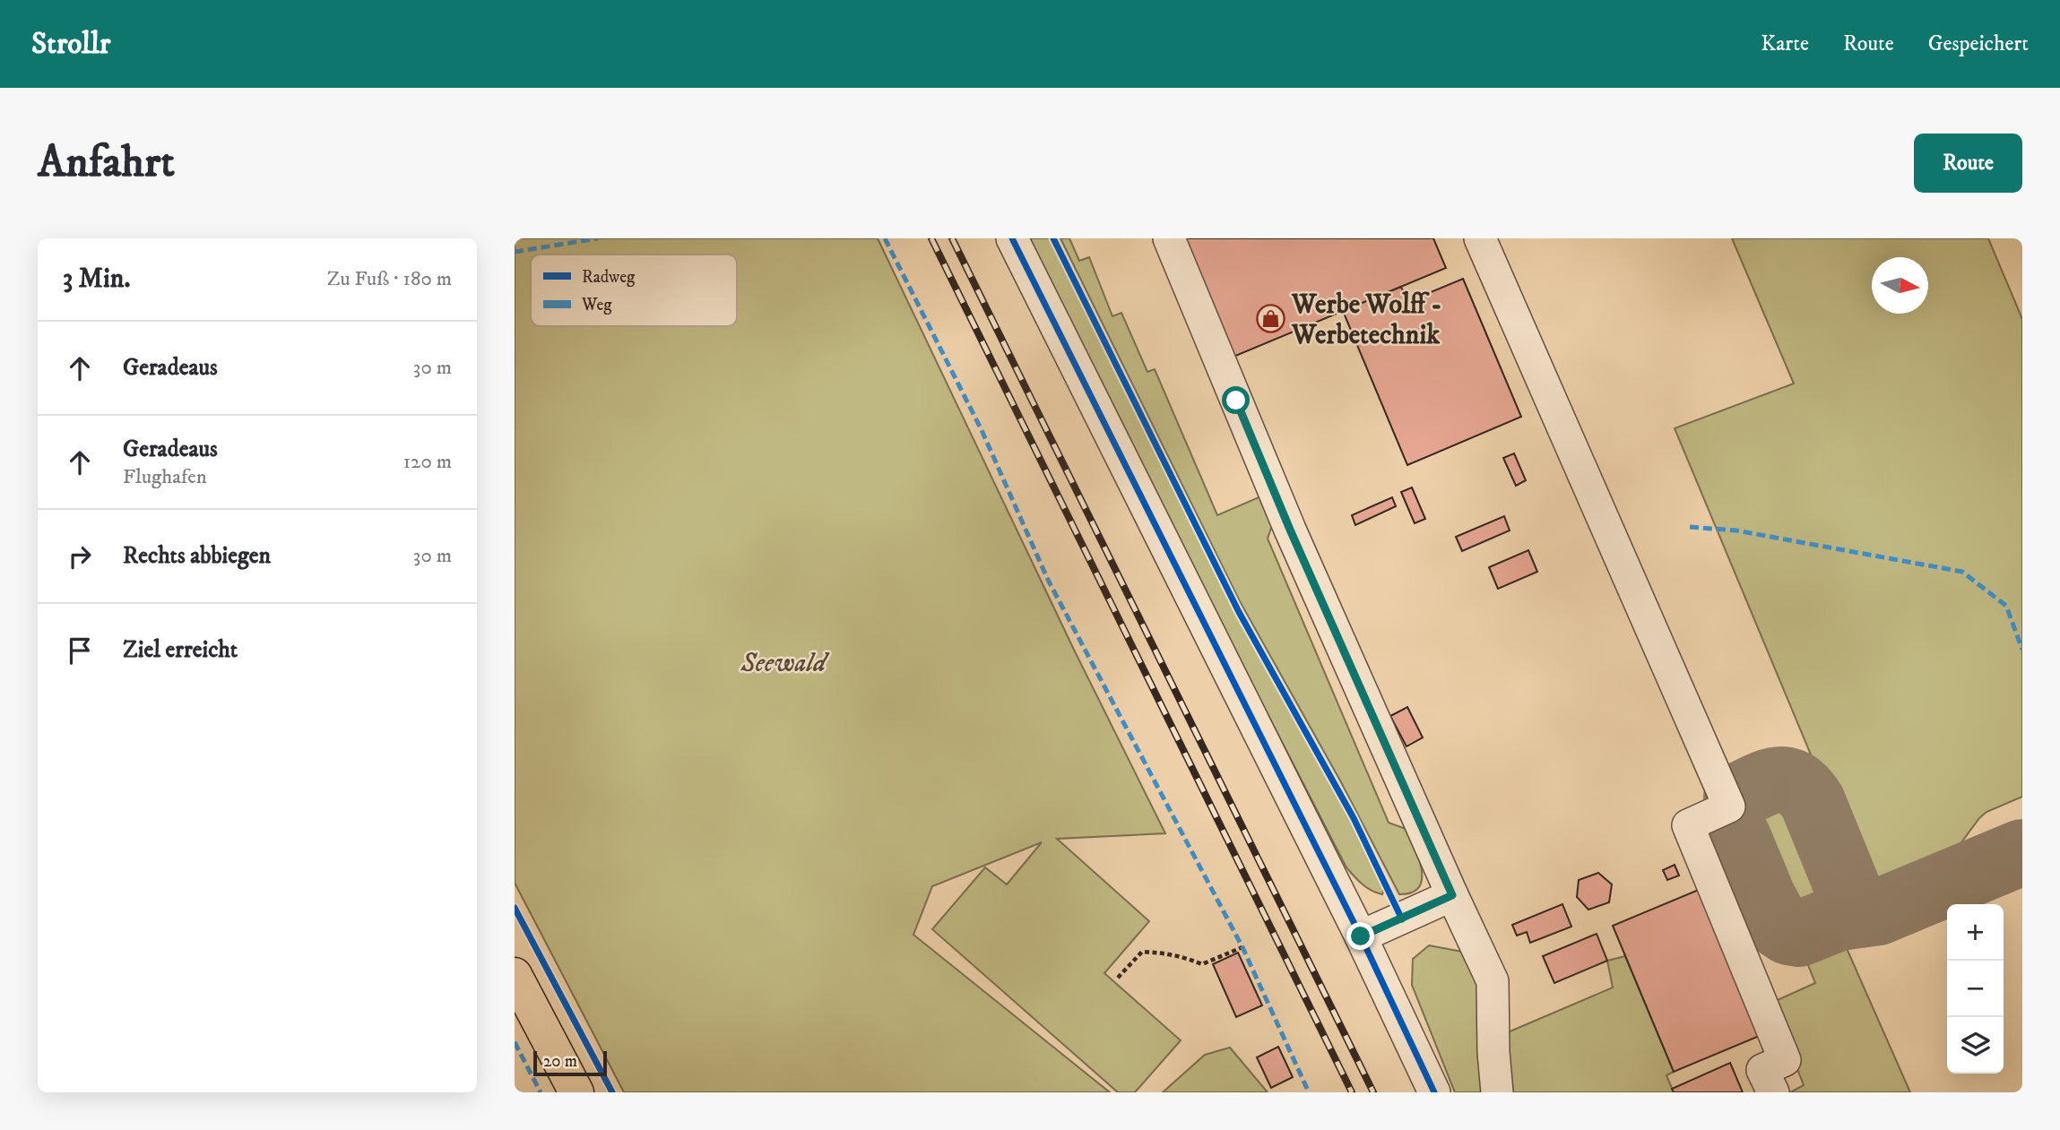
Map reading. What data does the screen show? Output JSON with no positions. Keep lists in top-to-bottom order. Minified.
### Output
{"parks":["Seewald"],"places":{"shop":["Werbe Wolff - Werbetechnik"]},"legend":["Radweg","Weg"],"scale_bar":"20 m","north":"right","page":{"header":"Strollr","nav":["Karte","Route","Gespeichert"],"buttons":"Route","title":"Anfahrt","heading":["3 Min.","Zu Fuß · 180 m"],"list":[["Geradeaus","30 m"],["Geradeaus","Flughafen","120 m"],["Rechts abbiegen","30 m"],"Ziel erreicht"],"map_buttons":["+","−"],"scale":"20 m"}}
